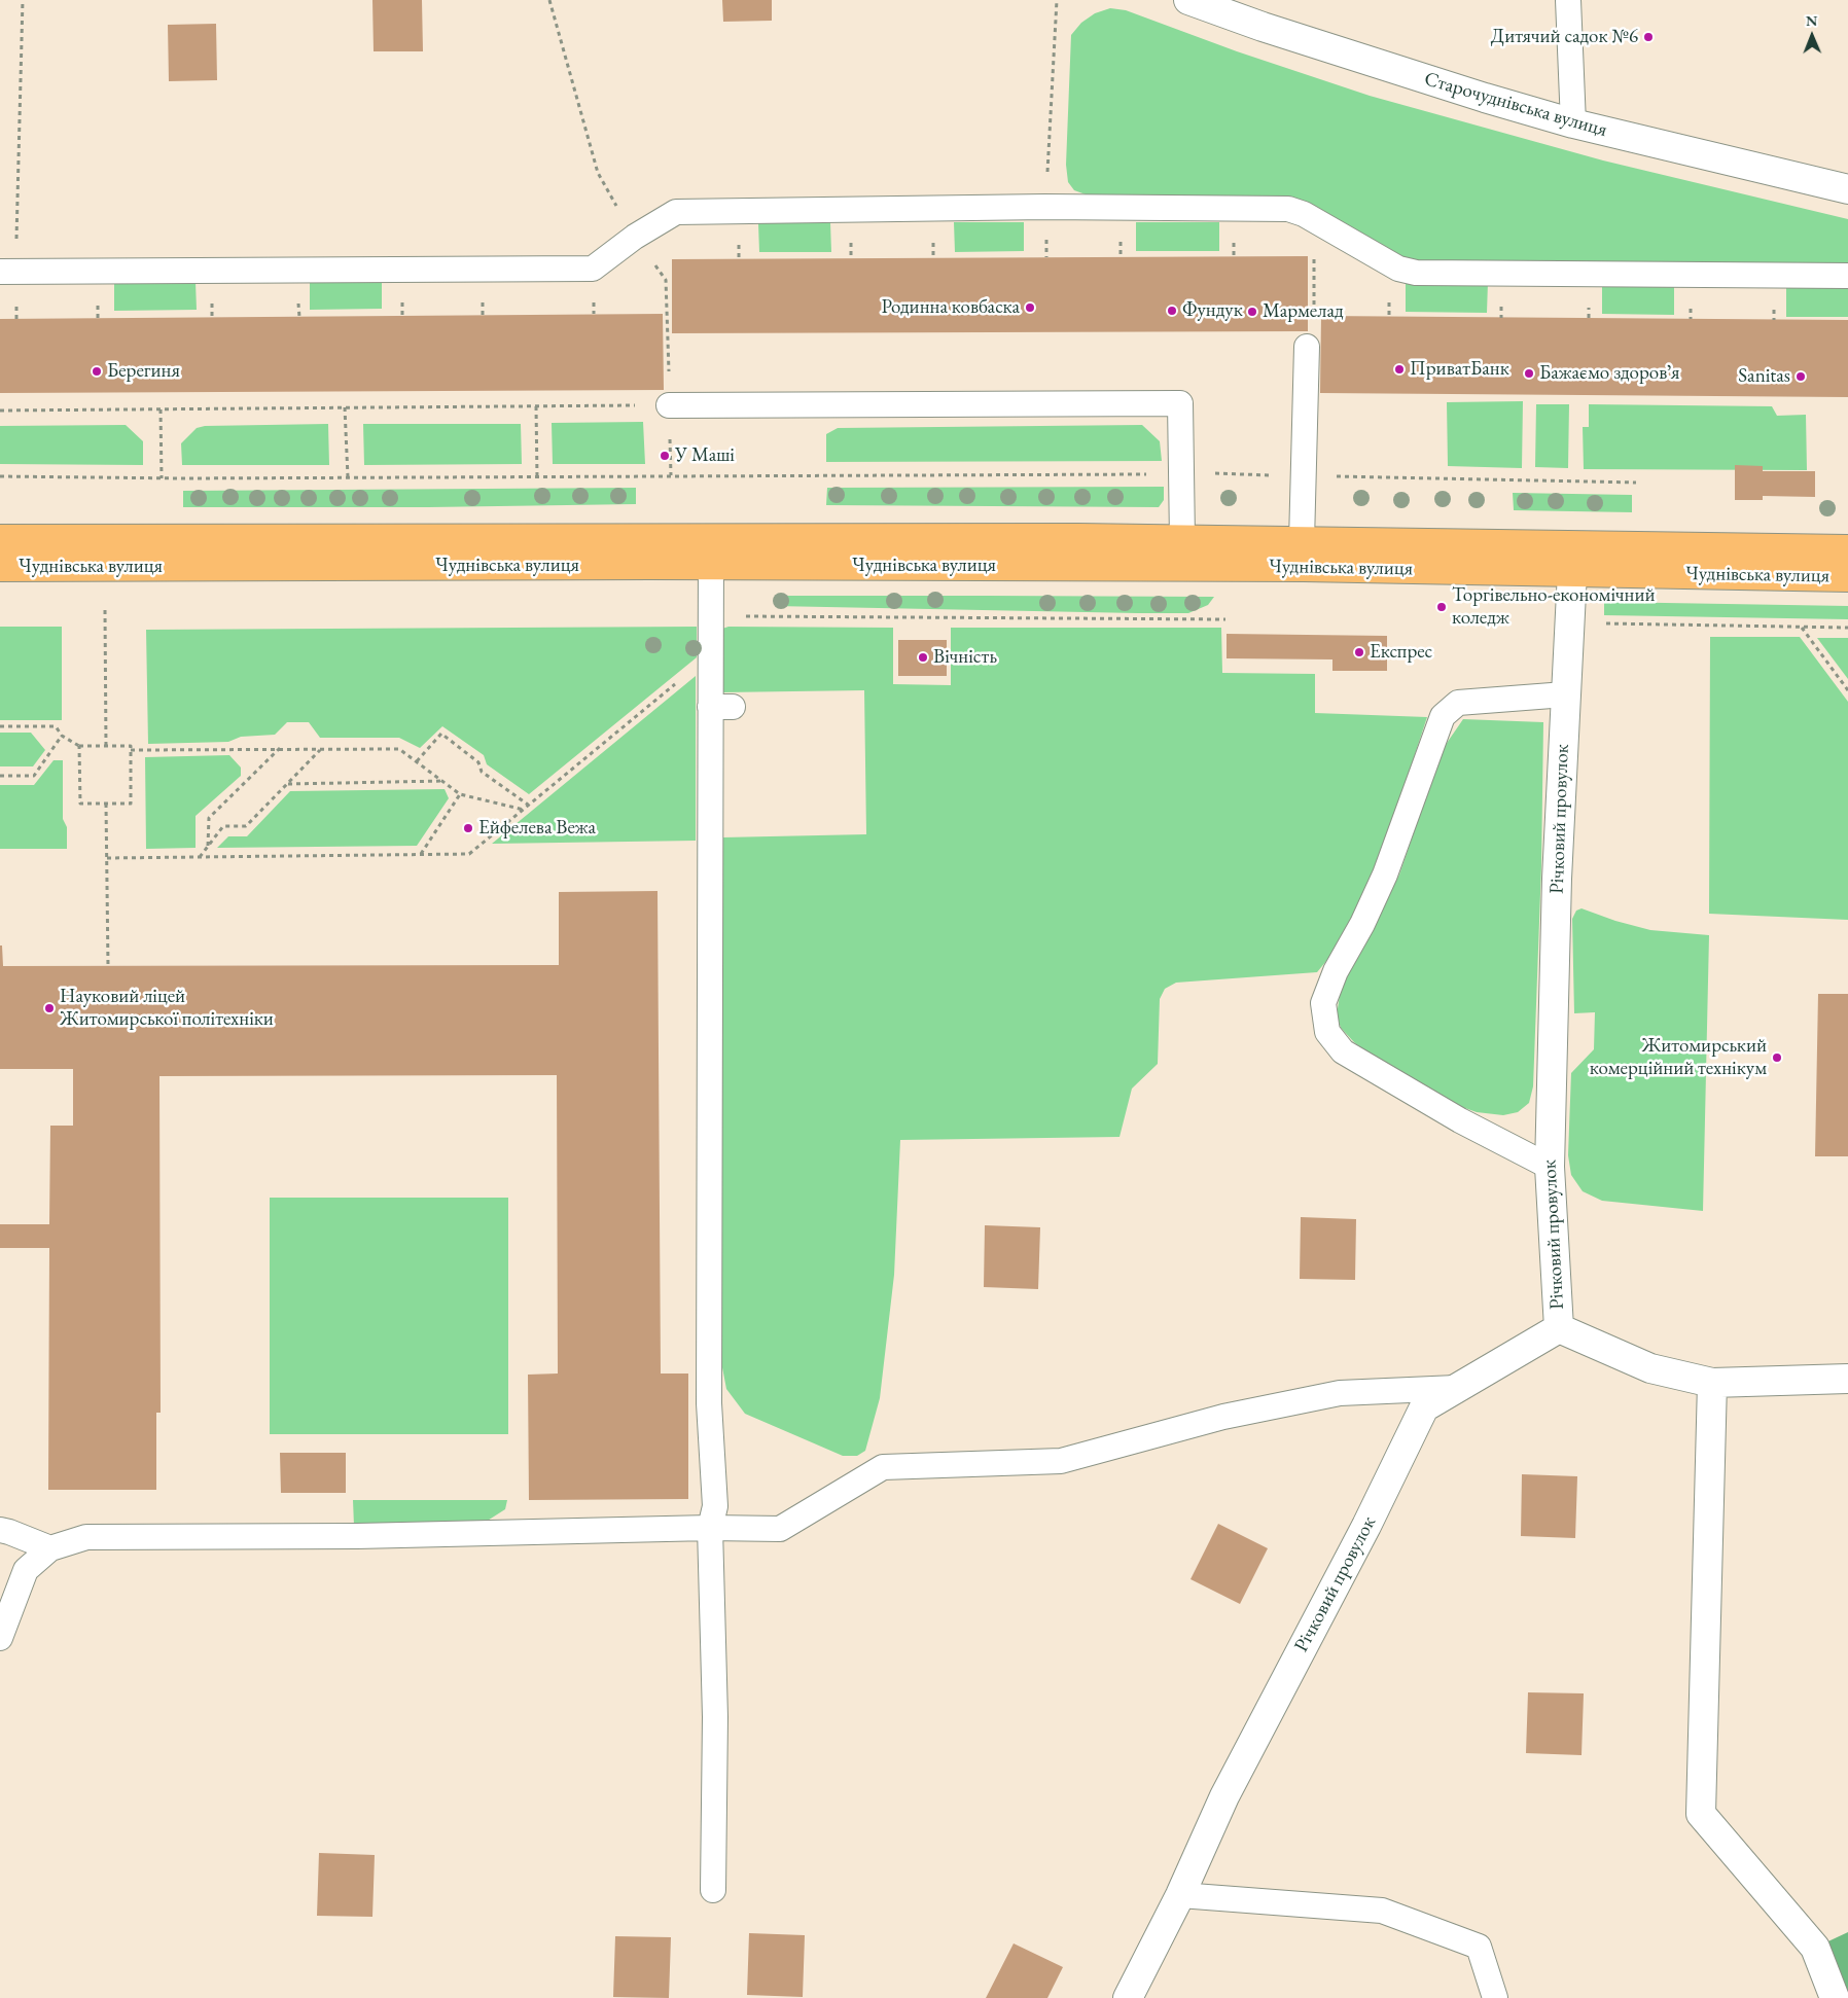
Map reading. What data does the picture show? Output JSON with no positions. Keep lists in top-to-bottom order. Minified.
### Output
{"streets":{"main road":["Чуднівська вулиця"],"street":["Старочуднівська вулиця","Річковий провулок"]},"crossings":[["Чуднівська вулиця","Річковий провулок"]],"places":["Дитячий садок №6","Родинна ковбаска","Фундук","Мармелад","ПриватБанк","Берегиня","Бажаємо здоровʼя","Sanitas","У Маші","Торгівельно-економічний коледж","Експрес","Вічність","Ейфелева Вежа","Науковий ліцей Житомирської політехніки","Житомирський комерційний технікум"],"north":"top"}
